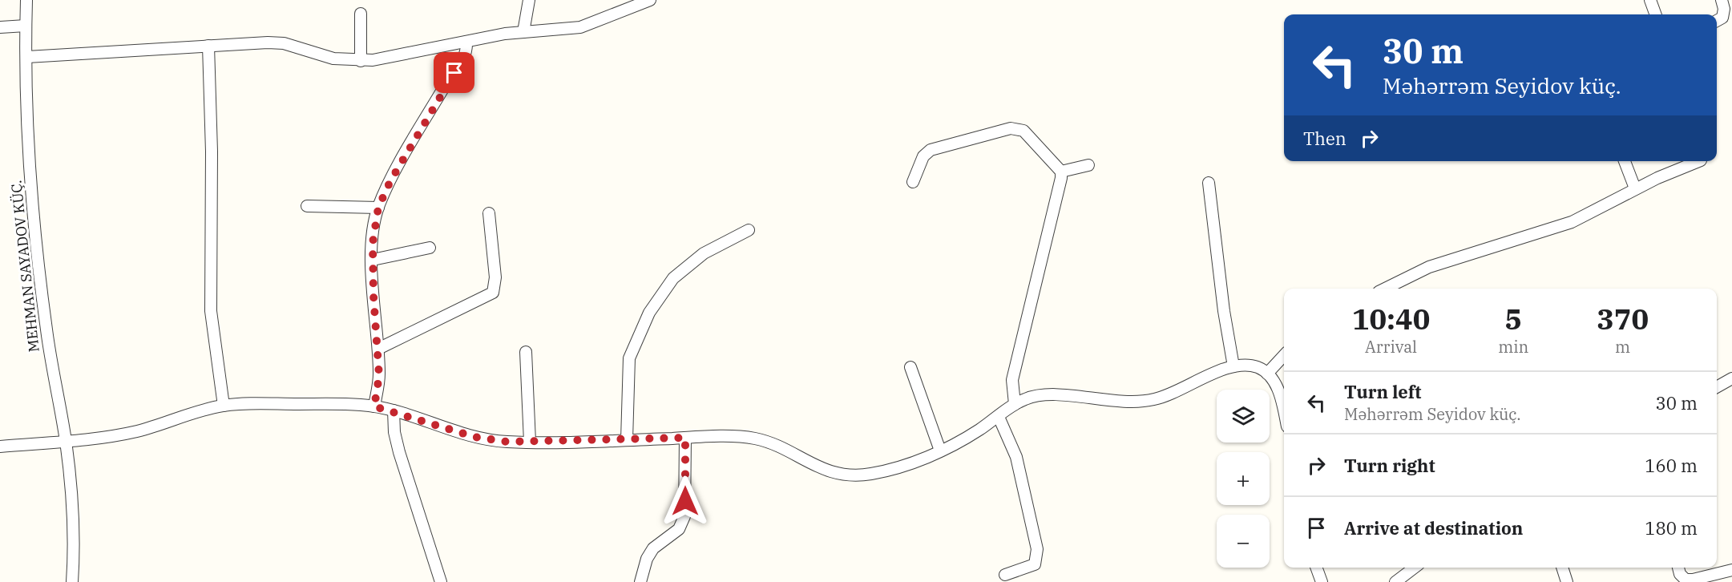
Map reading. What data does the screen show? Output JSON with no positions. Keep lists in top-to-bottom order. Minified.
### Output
{"streets":{"street":["MEHMAN SAYADOV KÜÇ."]},"page":{"turn":["30 m","Məhərrəm Seyidov küç."],"then":"Then","eta":["10:40","Arrival","5","min","370","m"],"list":[{"name":"Turn left","note":"Məhərrəm Seyidov küç.","value":"30 m"},{"name":"Turn right","value":"160 m"},{"name":"Arrive at destination","value":"180 m"}],"map_buttons":["+","−"]}}
